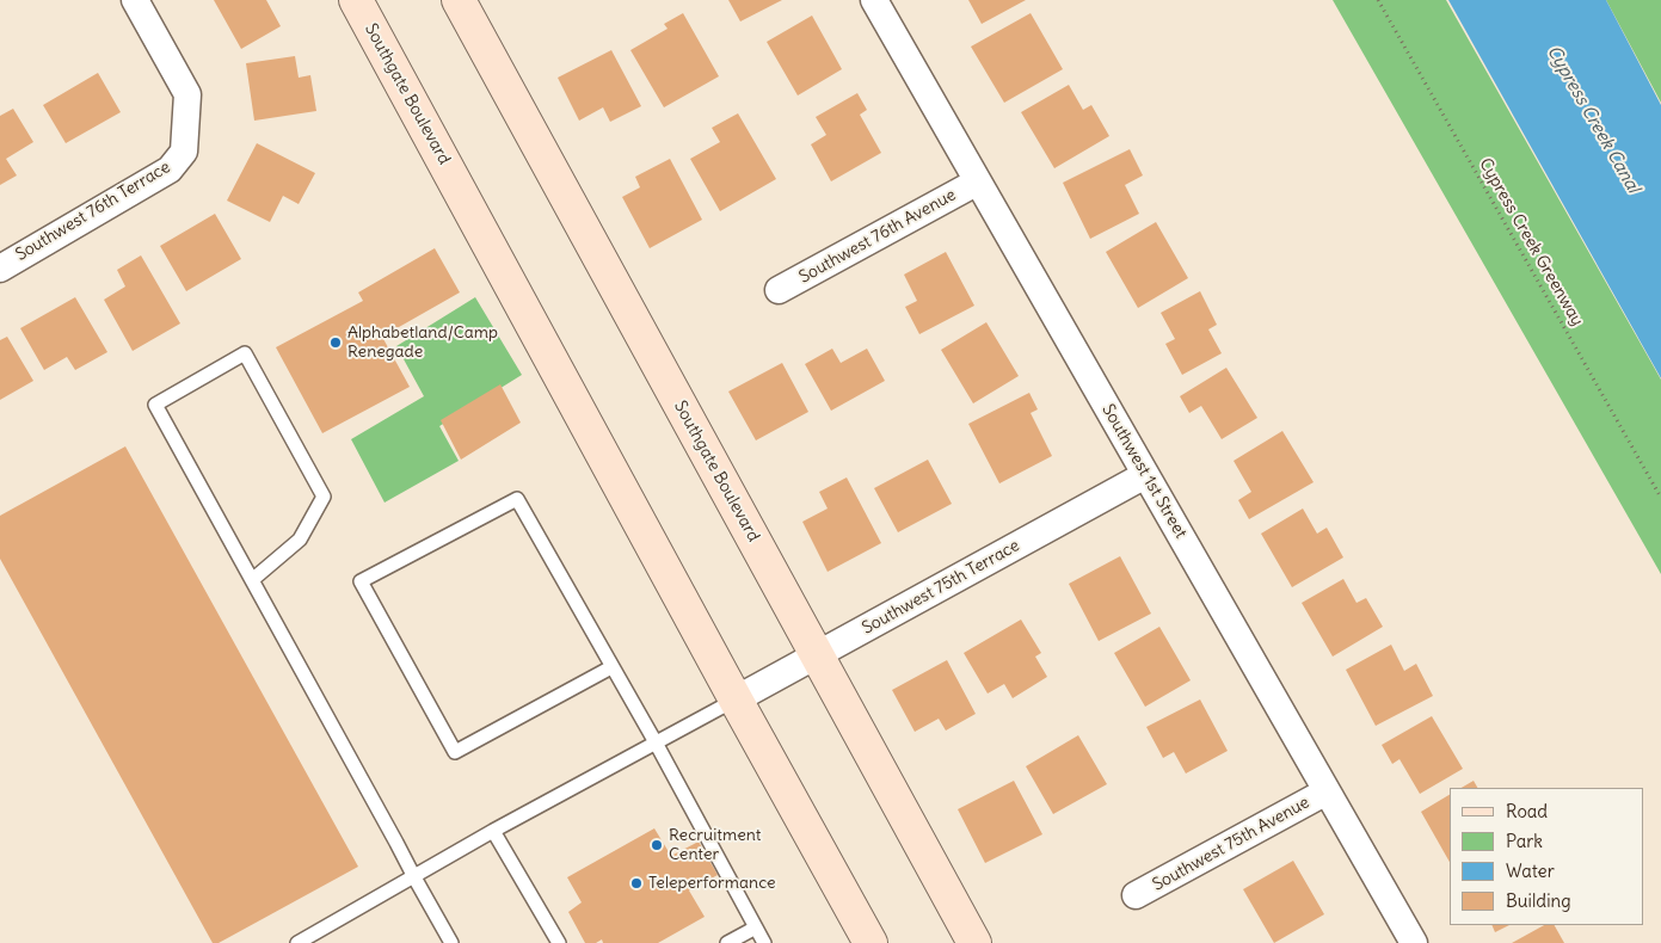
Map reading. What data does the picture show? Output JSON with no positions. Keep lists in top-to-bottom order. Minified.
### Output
{"streets":{"main road":["Southgate Boulevard"],"street":["Southwest 76th Terrace","Southwest 76th Avenue","Southwest 1st Street","Southwest 75th Terrace","Southwest 75th Avenue"],"path":["Cypress Creek Greenway"]},"crossings":[["Southgate Boulevard","Southwest 75th Terrace"],["Southwest 76th Avenue","Southwest 1st Street"],["Southwest 1st Street","Southwest 75th Terrace"],["Southwest 1st Street","Southwest 75th Avenue"]],"water":["Cypress Creek Canal"],"places":["Alphabetland/Camp Renegade","Recruitment Center","Teleperformance"],"legend":["Road","Park","Water","Building"]}
